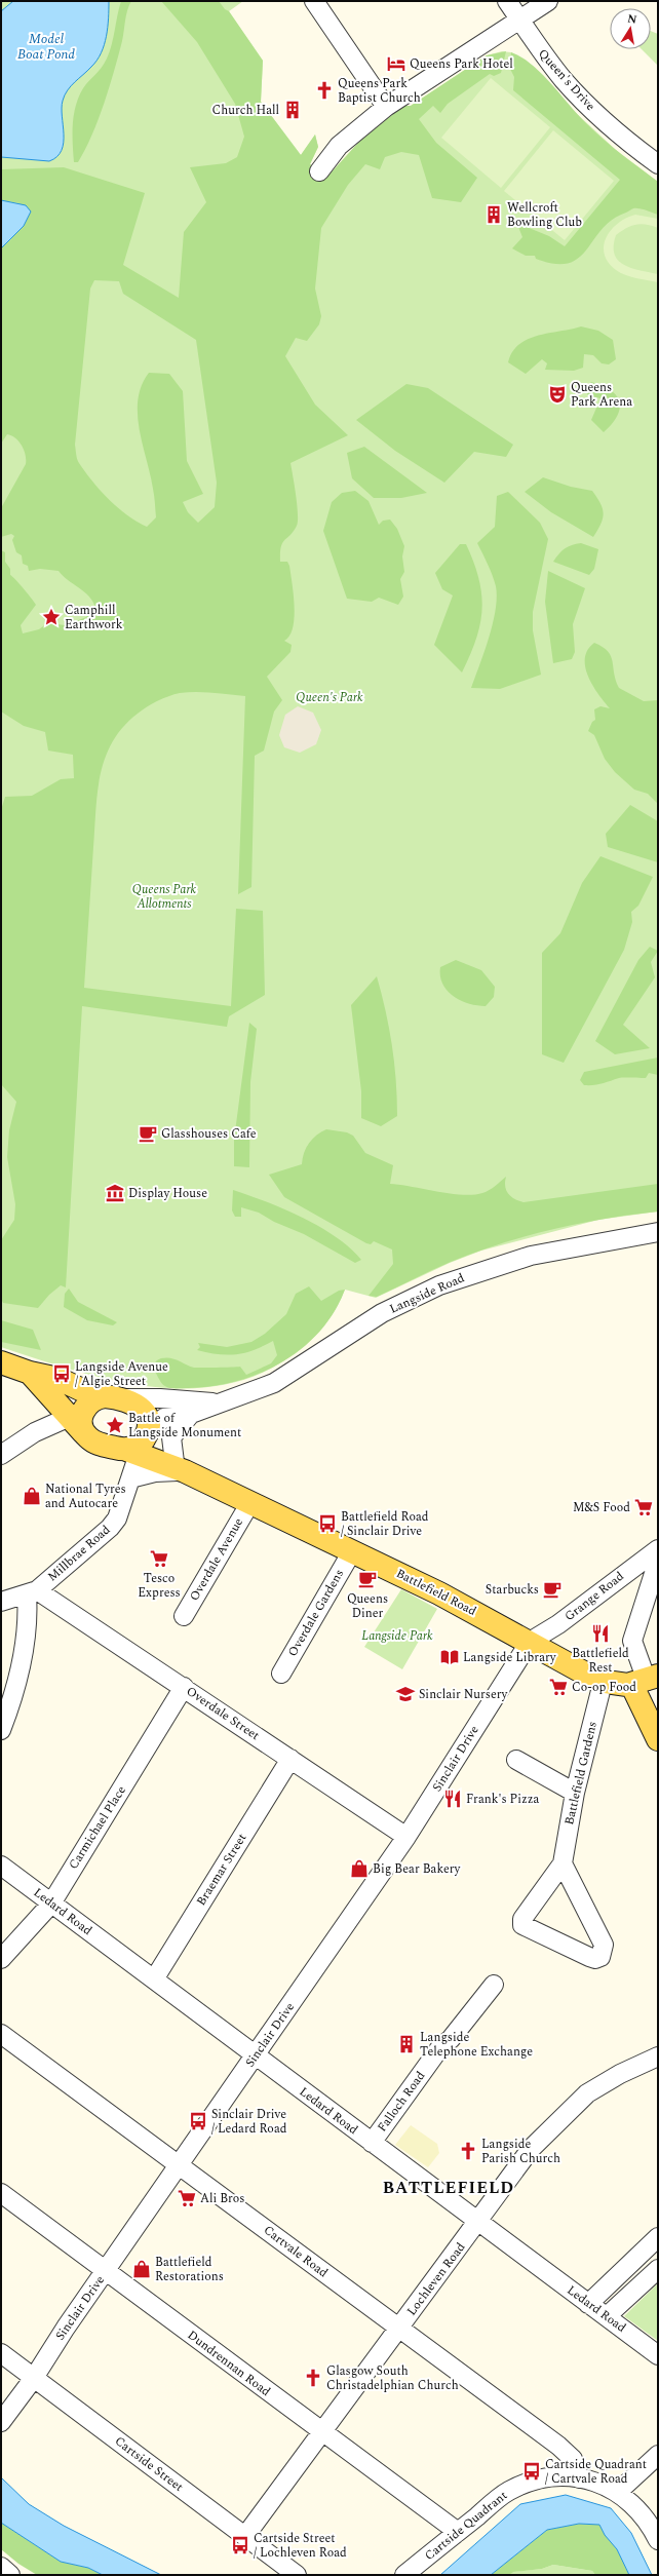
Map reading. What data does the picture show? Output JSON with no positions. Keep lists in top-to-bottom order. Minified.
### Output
{"streets":{"main road":["Battlefield Road"],"street":["Queen's Drive","Langside Road","Millbrae Road","Overdale Avenue","Grange Road","Overdale Gardens","Overdale Street","Sinclair Drive","Battlefield Gardens","Carmichael Place","Braemar Street","Ledard Road","Falloch Road","Cartvale Road","Lochleven Road","Dundrennan Road","Cartside Street","Cartside Quadrant"]},"crossings":[["Langside Road","Millbrae Road"],["Langside Road","Battlefield Road"],["Millbrae Road","Battlefield Road"],["Millbrae Road","Overdale Street"],["Overdale Avenue","Battlefield Road"],["Battlefield Road","Grange Road"],["Battlefield Road","Overdale Gardens"],["Battlefield Road","Sinclair Drive"],["Battlefield Road","Battlefield Gardens"],["Grange Road","Sinclair Drive"],["Overdale Street","Sinclair Drive"],["Overdale Street","Carmichael Place"],["Overdale Street","Braemar Street"],["Sinclair Drive","Ledard Road"],["Sinclair Drive","Cartvale Road"],["Sinclair Drive","Dundrennan Road"],["Sinclair Drive","Cartside Street"],["Carmichael Place","Ledard Road"],["Braemar Street","Ledard Road"],["Ledard Road","Falloch Road"],["Ledard Road","Lochleven Road"],["Cartvale Road","Lochleven Road"],["Cartvale Road","Cartside Quadrant"],["Lochleven Road","Dundrennan Road"],["Lochleven Road","Cartside Street"],["Dundrennan Road","Cartside Quadrant"]],"districts":["BATTLEFIELD"],"water":["Model Boat Pond"],"parks":["Queen's Park","Queens Park Allotments","Langside Park"],"places":{"hotel":["Queens Park Hotel"],"church":["Queens Park Baptist Church","Langside Parish Church","Glasgow South Christadelphian Church"],"building":["Church Hall","Wellcroft Bowling Club","Langside Telephone Exchange"],"theatre":["Queens Park Arena"],"place":["Camphill Earthwork","Battle of Langside Monument"],"cafe":["Glasshouses Cafe","Queens Diner","Starbucks"],"museum":["Display House"],"bus stop":["Langside Avenue / Algie Street","Battlefield Road / Sinclair Drive","Sinclair Drive / Ledard Road","Cartside Quadrant / Cartvale Road","Cartside Street / Lochleven Road"],"shop":["National Tyres and Autocare","Big Bear Bakery","Battlefield Restorations"],"supermarket":["M&S Food","Tesco Express","Co-op Food","Ali Bros"],"restaurant":["Battlefield Rest","Frank's Pizza"],"library":["Langside Library"],"school or university":["Sinclair Nursery"]},"north":"top"}
